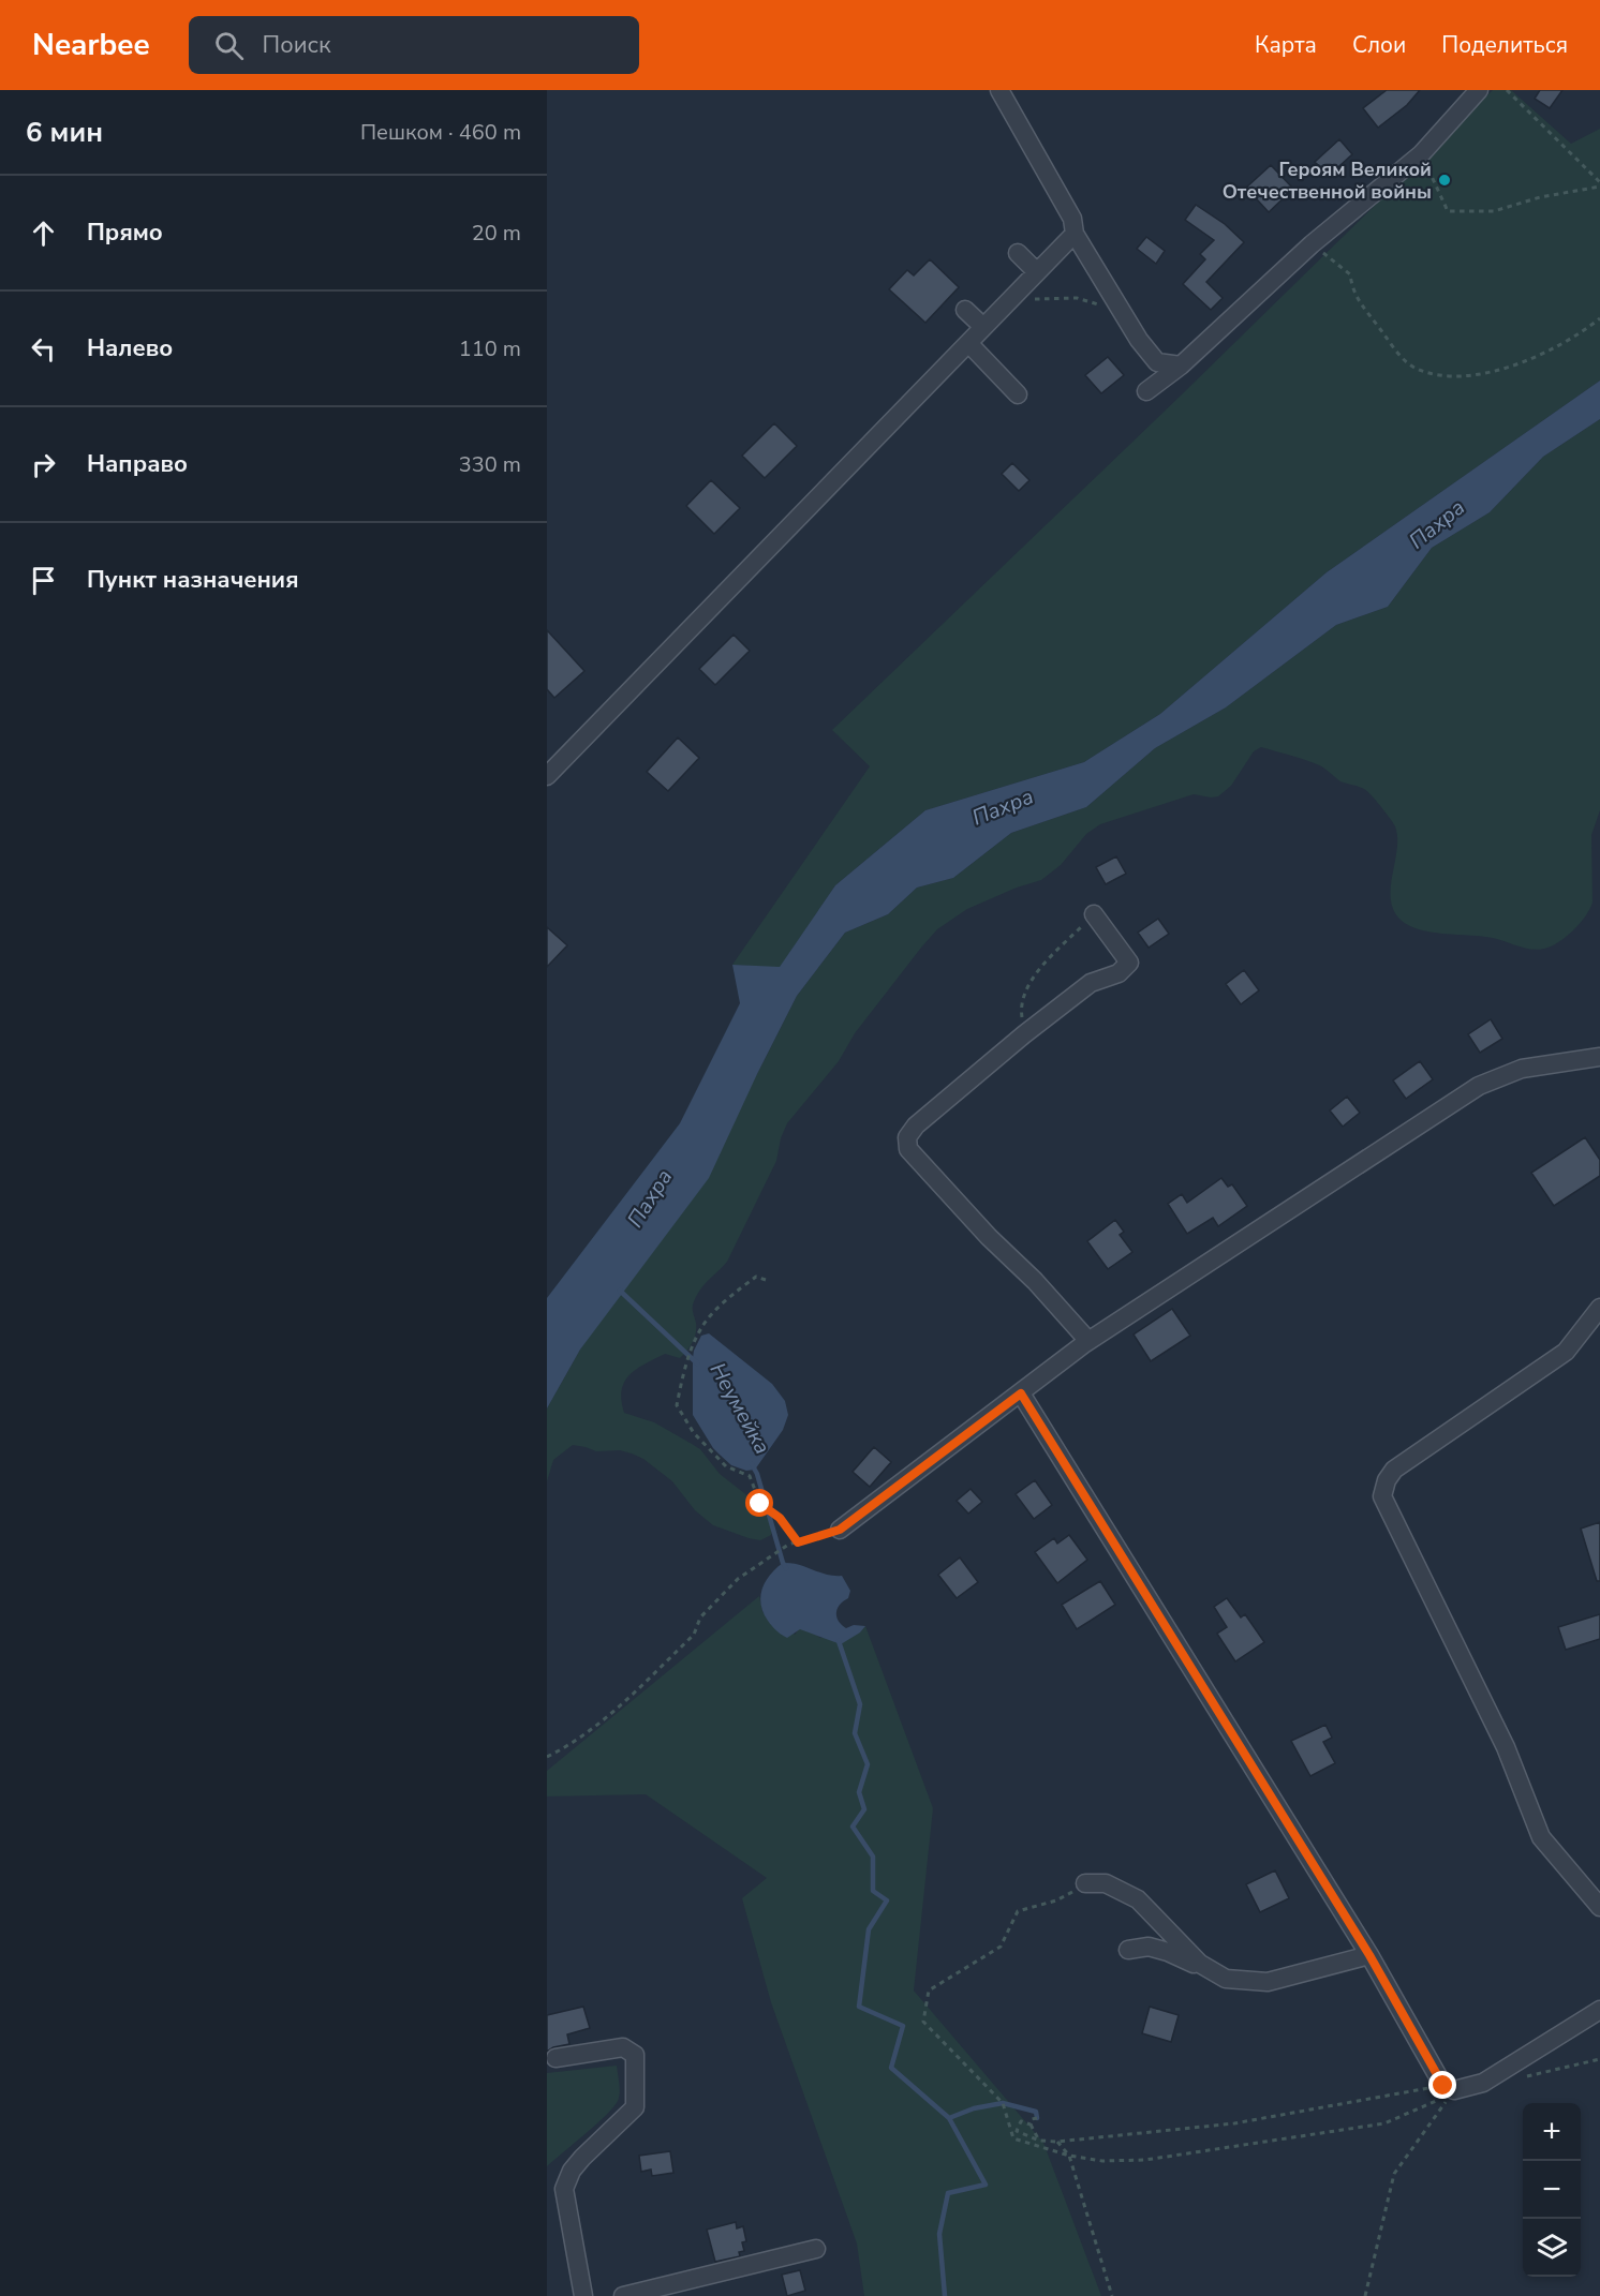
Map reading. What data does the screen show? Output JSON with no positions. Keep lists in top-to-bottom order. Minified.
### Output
{"water":["Пахра","Неумейка"],"places":["Героям Великой Отечественной войны"],"page":{"header":"Nearbee","search":"Поиск","nav":["Карта","Слои","Поделиться"],"heading":["6 мин","Пешком · 460 m"],"list":[["Прямо","20 m"],["Налево","110 m"],["Направо","330 m"],"Пункт назначения"],"map_buttons":["+","−"]}}
